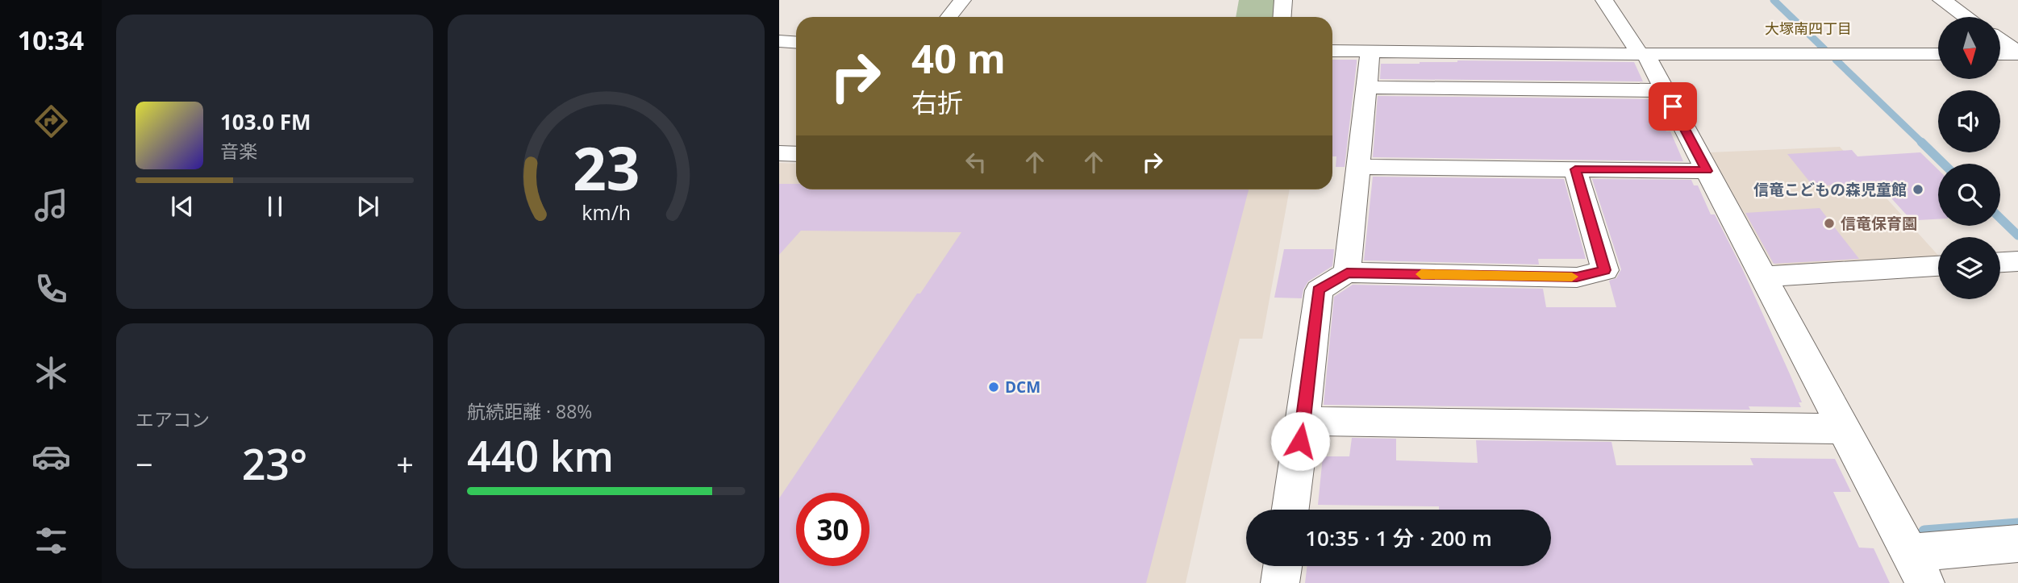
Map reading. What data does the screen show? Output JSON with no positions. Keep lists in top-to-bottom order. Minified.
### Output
{"districts":["大塚南四丁目"],"places":["信竜こどもの森児童館","信竜保育園","DCM"],"north":"bottom","page":{"tabs":"10:34","turn":["40 m","右折"],"song":["103.0 FM","音楽"],"tile":["エアコン",["航続距離 · 88%","440 km"]],"heat":["−","23°","+"],"limit":"30","trip":"10:35 · 1 分 · 200 m","gauge":["23","km/h"]}}
